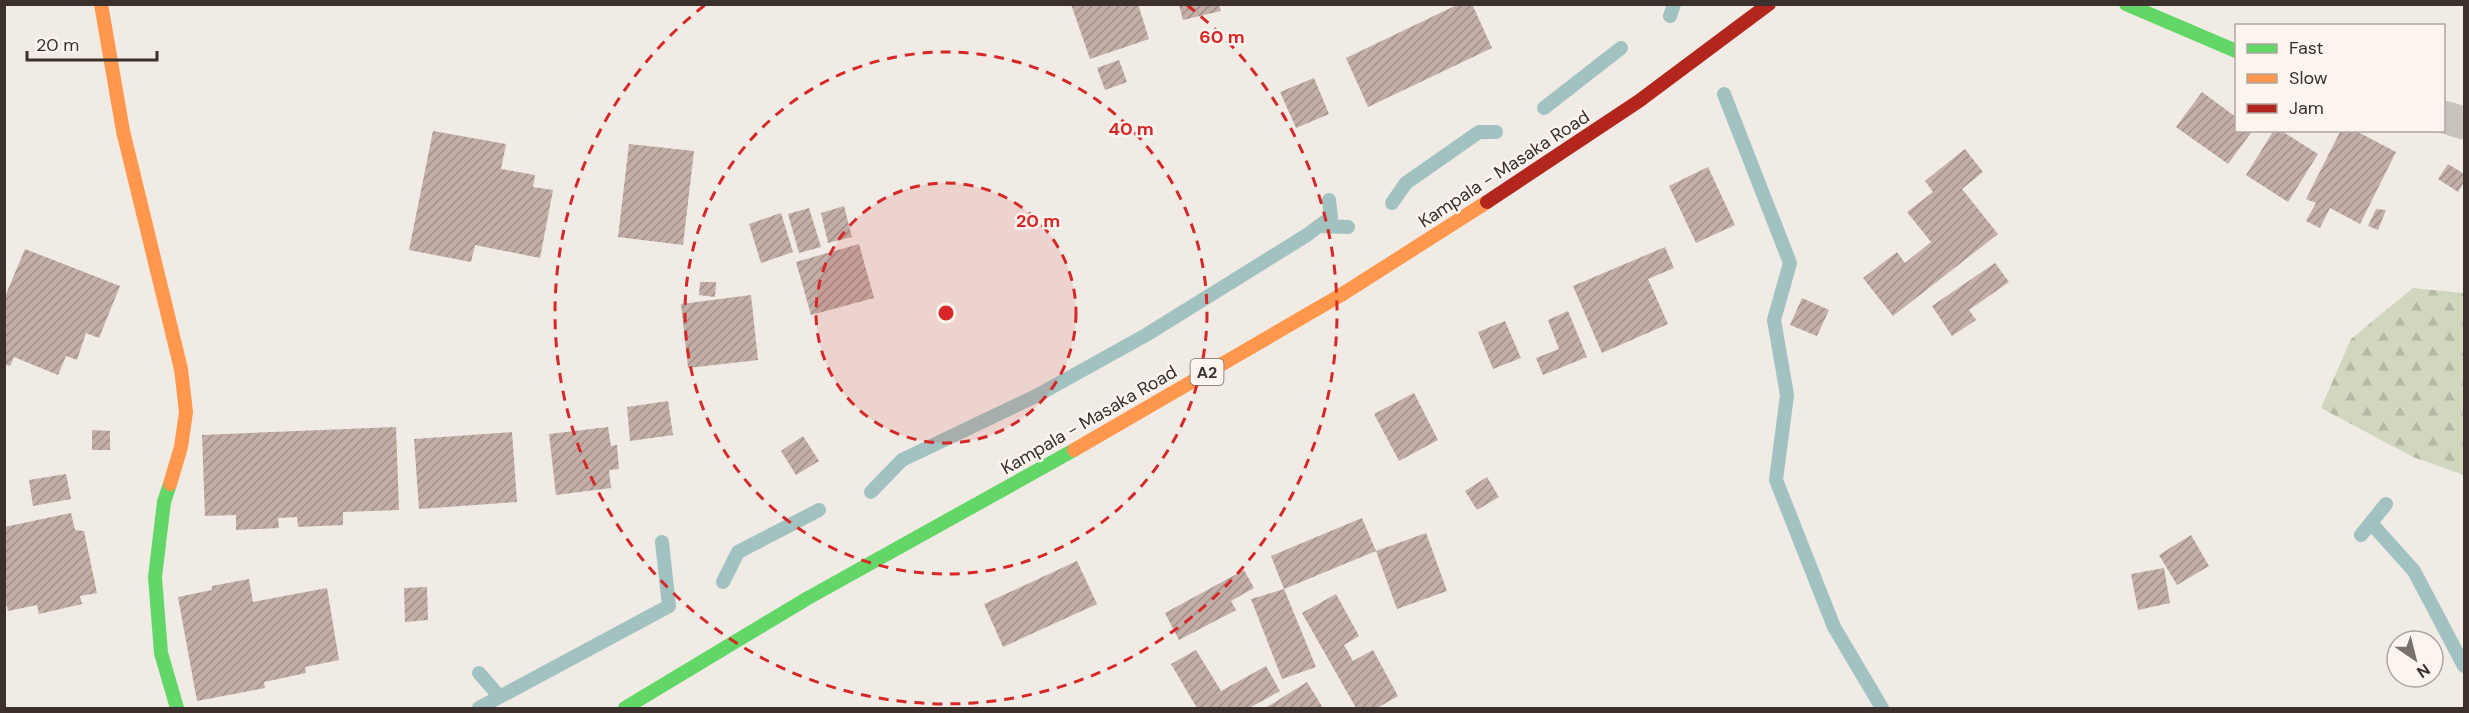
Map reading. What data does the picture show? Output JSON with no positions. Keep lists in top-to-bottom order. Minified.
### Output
{"streets":{"main road":["Kampala - Masaka Road","A2"]},"legend":["Fast","Slow","Jam"],"scale_bar":"20 m","north":"bottom right","rings":["60 m","40 m","20 m"]}
